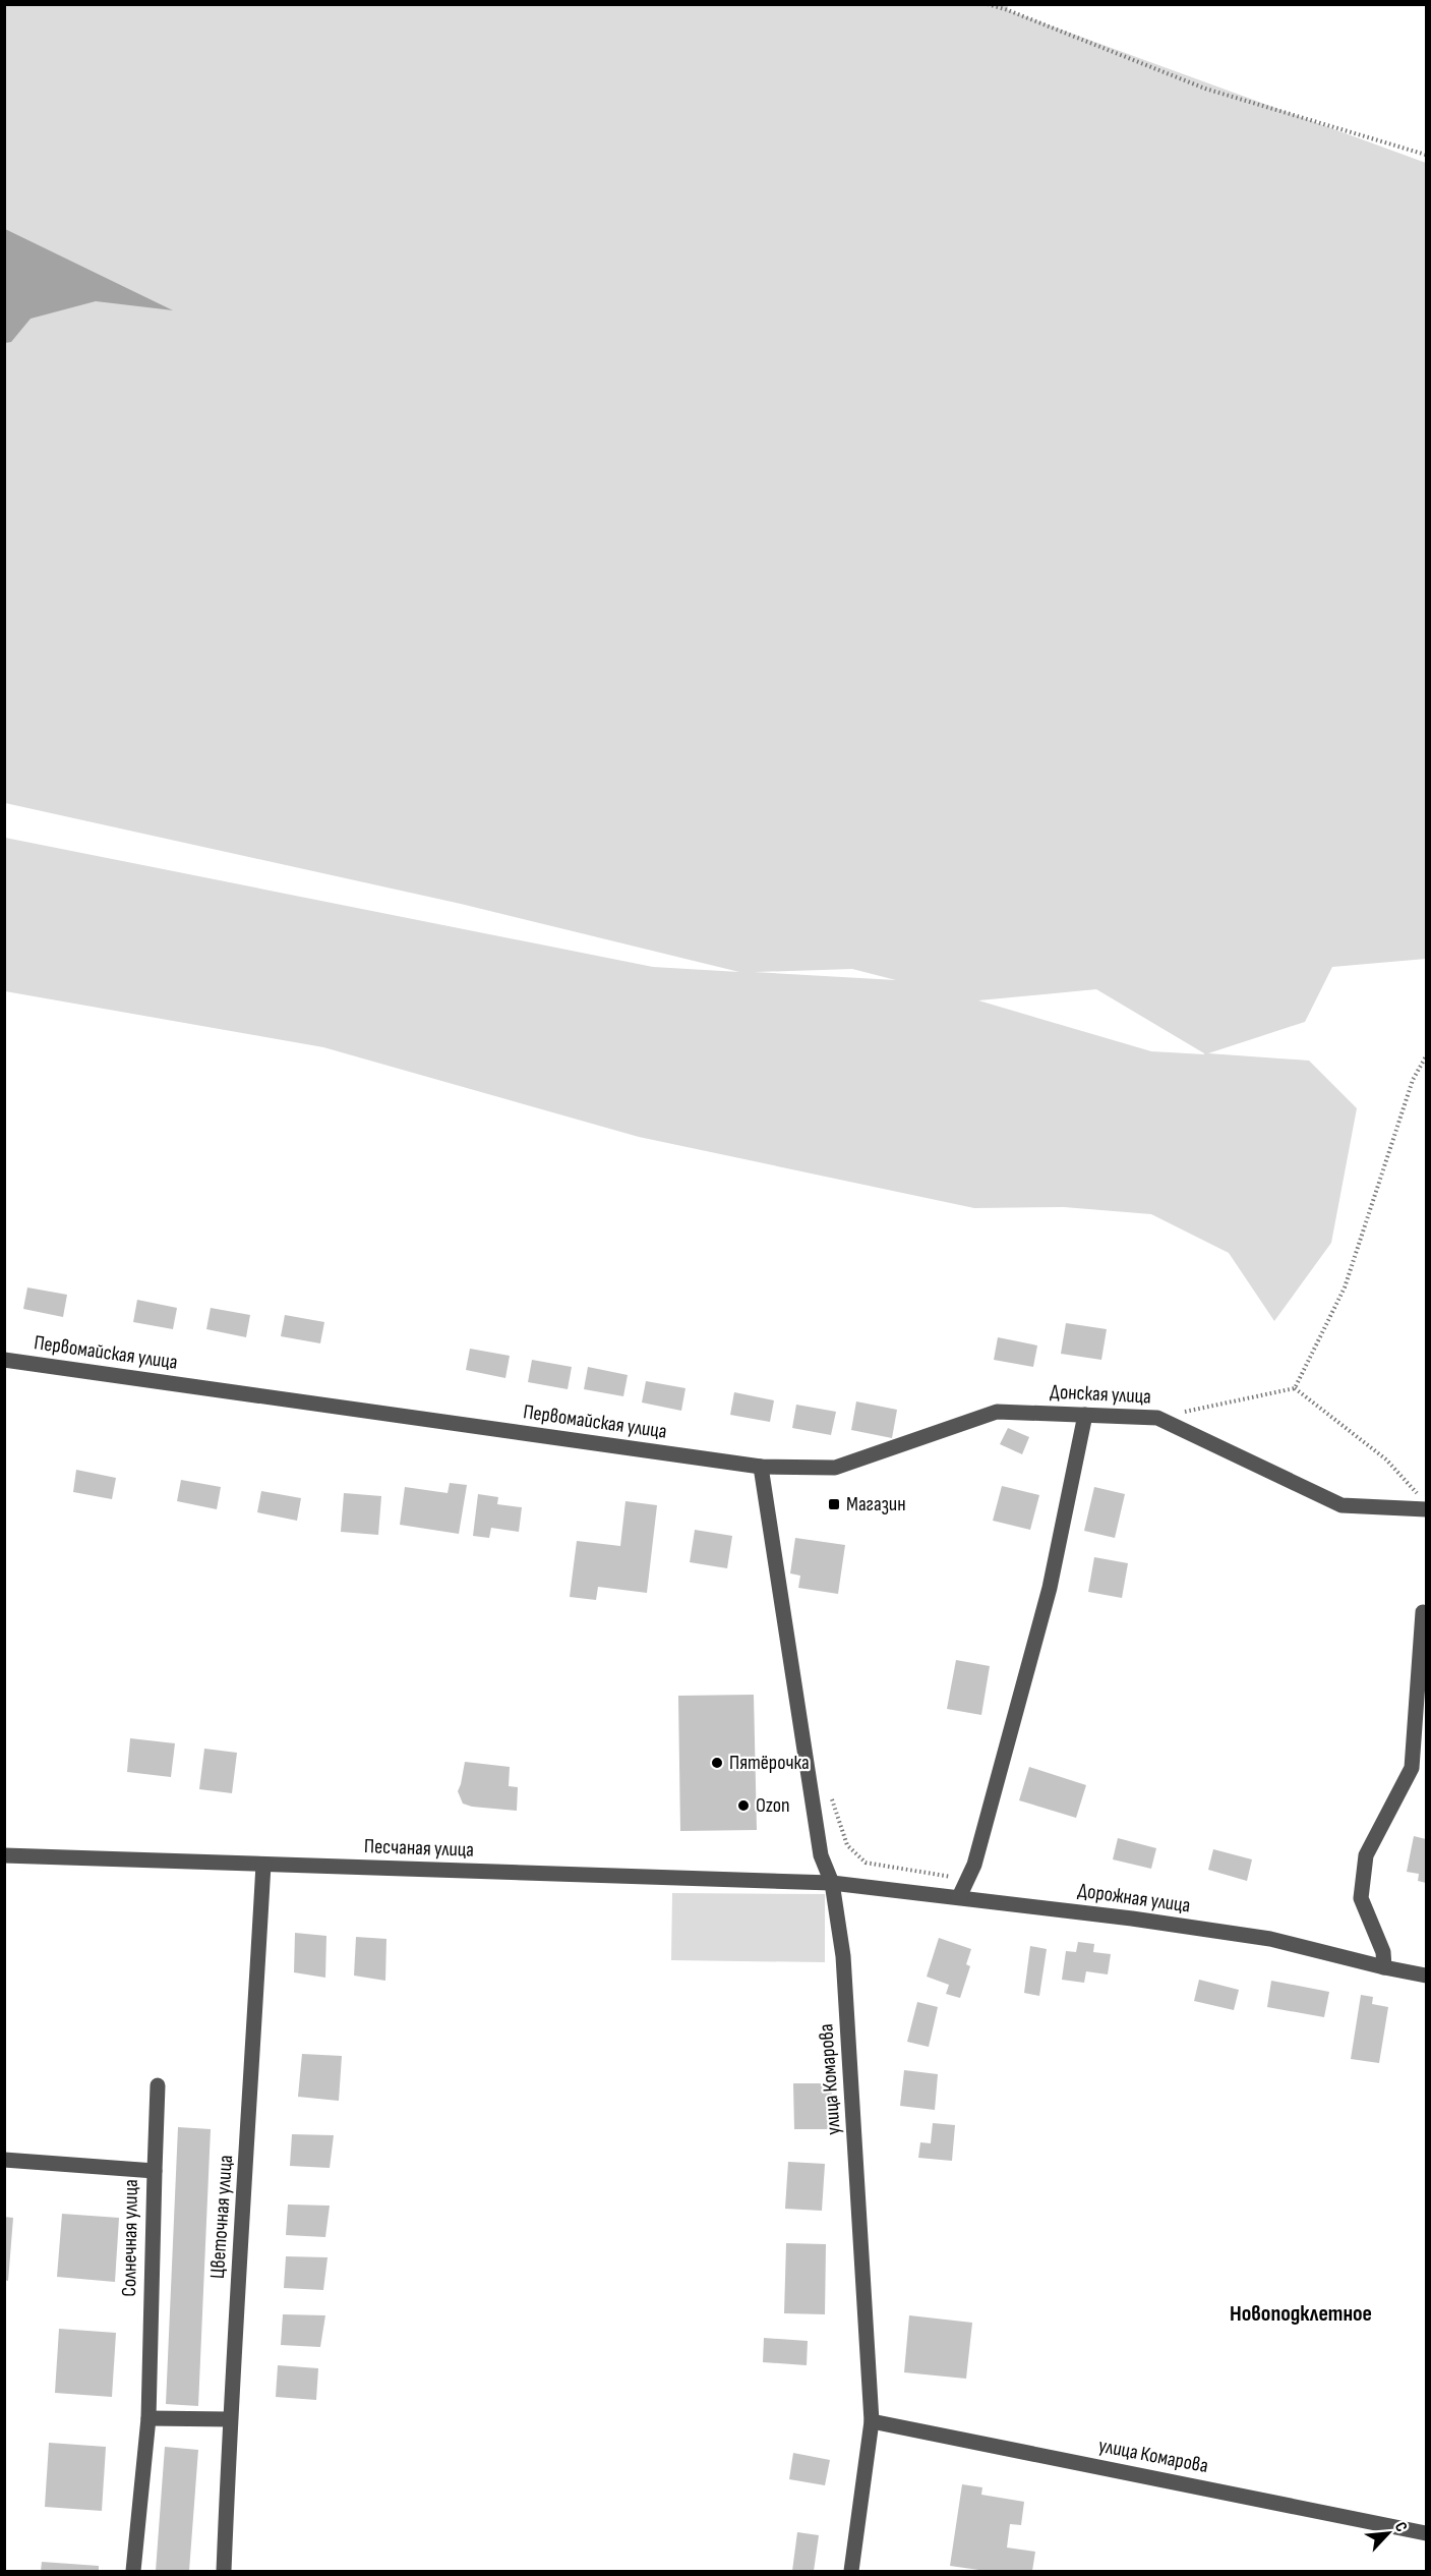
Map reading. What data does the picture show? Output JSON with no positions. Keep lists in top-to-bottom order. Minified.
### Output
{"streets":{"street":["Первомайская улица","Донская улица","Песчаная улица","Дорожная улица","улица Комарова","Цветочная улица","Солнечная улица"]},"crossings":[["Первомайская улица","Донская улица"],["Песчаная улица","Дорожная улица"],["Песчаная улица","улица Комарова"],["Песчаная улица","Цветочная улица"],["Дорожная улица","улица Комарова"]],"districts":["Новоподклетное"],"places":{"transit":["Магазин"],"other":["Пятёрочка","Ozon"]},"north":"top right"}
